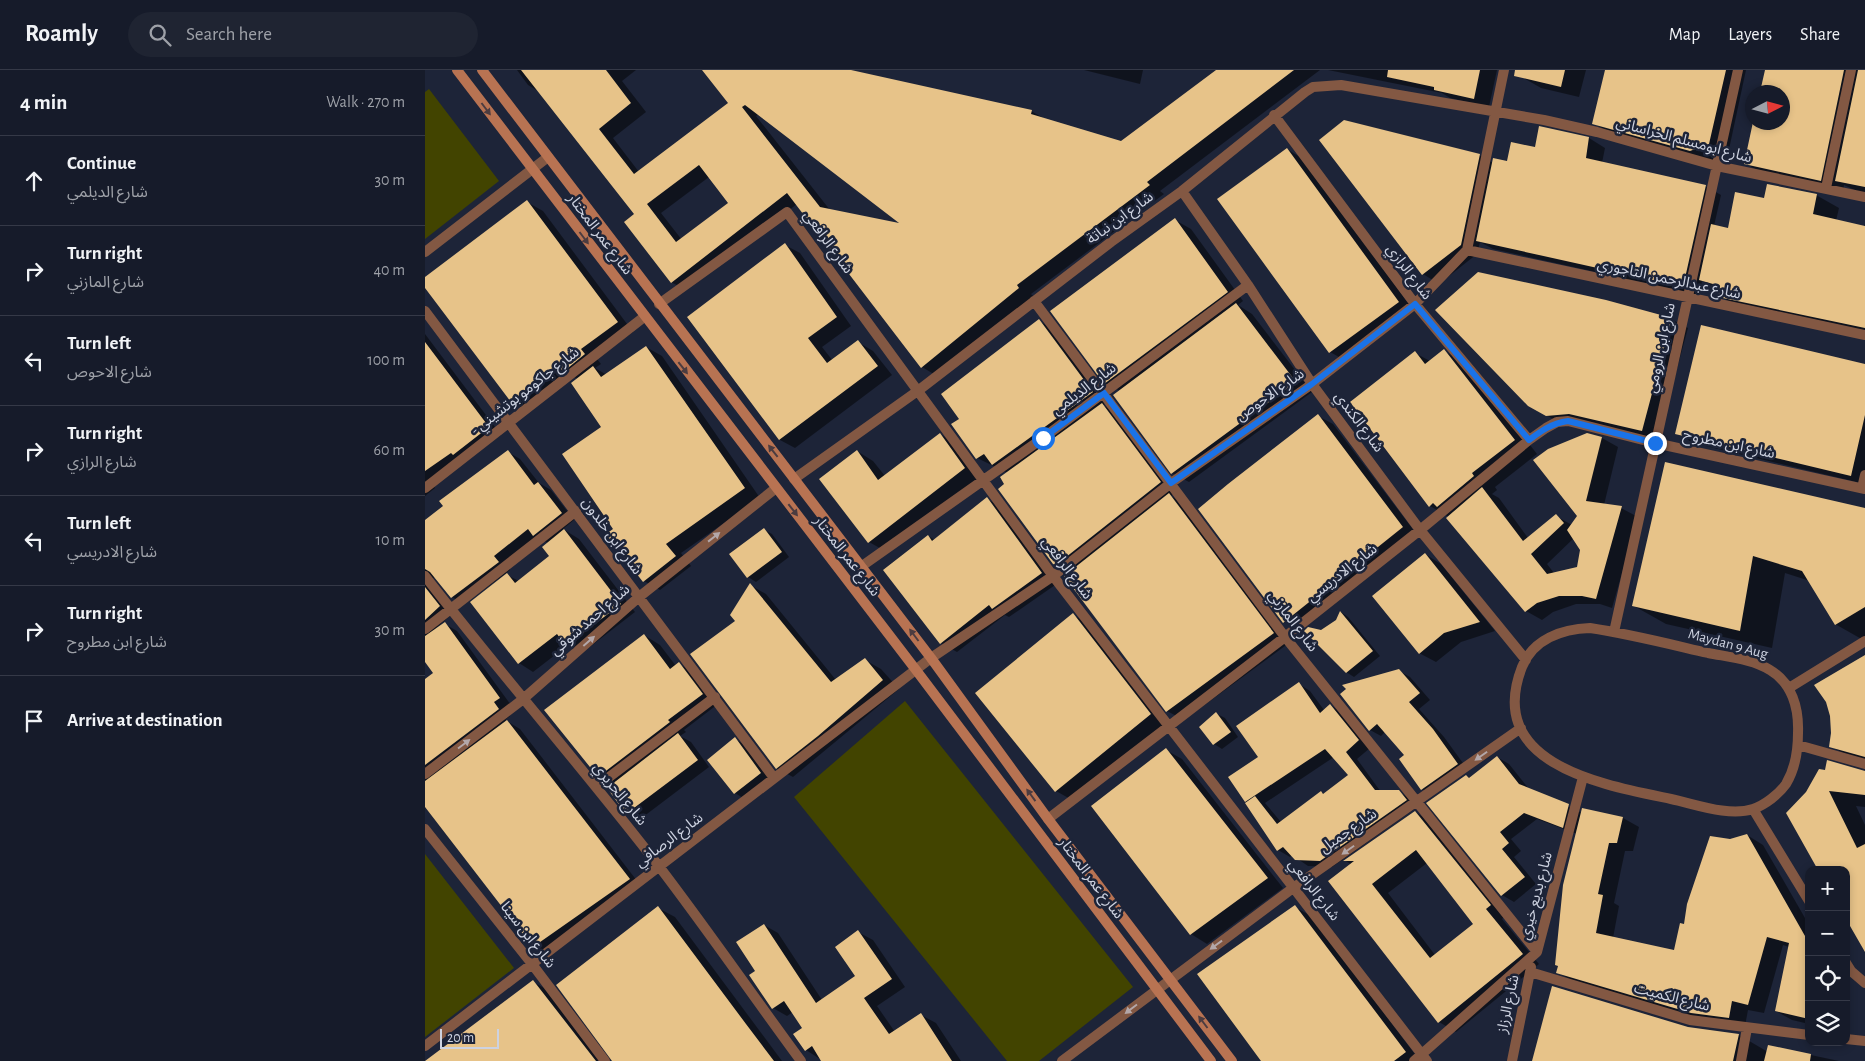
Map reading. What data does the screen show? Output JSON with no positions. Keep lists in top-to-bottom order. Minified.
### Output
{"streets":{"main road":["شارع عمر المختار"],"street":["شارع ابومسلم الخراساني","شارع ابن نباتة","شارع الرافعي","شارع الرازي","شارع عبدالرحمن التاجوري","شارع ابن الرومي","شارع الديلمي","- شارع جاكومو بوتشيني","شارع الاحوص","شارع الكندي","شارع ابن مطروح","شارع ابن خلدون","شارع الادريسي","شارع احمد شوقي","شارع المازني","Maydan 9 Aug","شارع الحريري","شارع جميل","شارع الرصافي","شارع بديع خيري","شارع ابن سينا","شارع الكميت","شارع الرزاز"]},"crossings":[["شارع ابومسلم الخراساني","شارع ابن نباتة"],["شارع ابومسلم الخراساني","شارع ابن الرومي"],["شارع ابن نباتة","شارع عمر المختار"],["شارع ابن نباتة","شارع الرافعي"],["شارع ابن نباتة","شارع الرازي"],["شارع ابن نباتة","شارع الكندي"],["شارع ابن نباتة","شارع المازني"],["شارع عمر المختار","شارع الرافعي"],["شارع عمر المختار","شارع الديلمي"],["شارع عمر المختار","- شارع جاكومو بوتشيني"],["شارع عمر المختار","شارع الاحوص"],["شارع عمر المختار","شارع الادريسي"],["شارع عمر المختار","شارع احمد شوقي"],["شارع عمر المختار","شارع جميل"],["شارع عمر المختار","شارع الرصافي"],["شارع الرافعي","شارع الديلمي"],["شارع الرافعي","شارع الاحوص"],["شارع الرافعي","شارع الادريسي"],["شارع الرافعي","شارع جميل"],["شارع الرافعي","شارع بديع خيري"],["شارع الرازي","شارع الاحوص"],["شارع الرازي","شارع الادريسي"],["شارع عبدالرحمن التاجوري","شارع ابن الرومي"],["شارع عبدالرحمن التاجوري","شارع الاحوص"],["شارع ابن الرومي","شارع ابن مطروح"],["شارع ابن الرومي","Maydan 9 Aug"],["شارع الديلمي","شارع الكندي"],["شارع الديلمي","شارع المازني"],["- شارع جاكومو بوتشيني","شارع ابن خلدون"],["شارع الاحوص","شارع الكندي"],["شارع الاحوص","شارع المازني"],["شارع الاحوص","شارع الرصافي"],["شارع الكندي","شارع الادريسي"],["شارع الكندي","Maydan 9 Aug"],["شارع ابن مطروح","شارع الادريسي"],["شارع ابن خلدون","شارع احمد شوقي"],["شارع ابن خلدون","شارع الرصافي"],["شارع الادريسي","شارع المازني"],["شارع احمد شوقي","شارع الحريري"],["شارع المازني","شارع جميل"],["شارع المازني","شارع بديع خيري"],["شارع المازني","شارع الرزاز"],["Maydan 9 Aug","شارع جميل"],["Maydan 9 Aug","شارع بديع خيري"],["شارع الحريري","شارع الرصافي"],["شارع الرصافي","شارع ابن سينا"],["شارع بديع خيري","شارع الرزاز"],["شارع الكميت","شارع الرزاز"]],"one_way":["شارع احمد شوقي","شارع جميل"],"scale_bar":"20 m","north":"right","page":{"header":"Roamly","search":"Search here","nav":["Map","Layers","Share"],"heading":["4 min","Walk · 270 m"],"list":[["Continue","شارع الديلمي","30 m"],["Turn right","شارع المازني","40 m"],["Turn left","شارع الاحوص","100 m"],["Turn right","شارع الرازي","60 m"],["Turn left","شارع الادريسي","10 m"],["Turn right","شارع ابن مطروح","30 m"],"Arrive at destination"],"map_buttons":["+","−"],"scale":"20 m"}}
